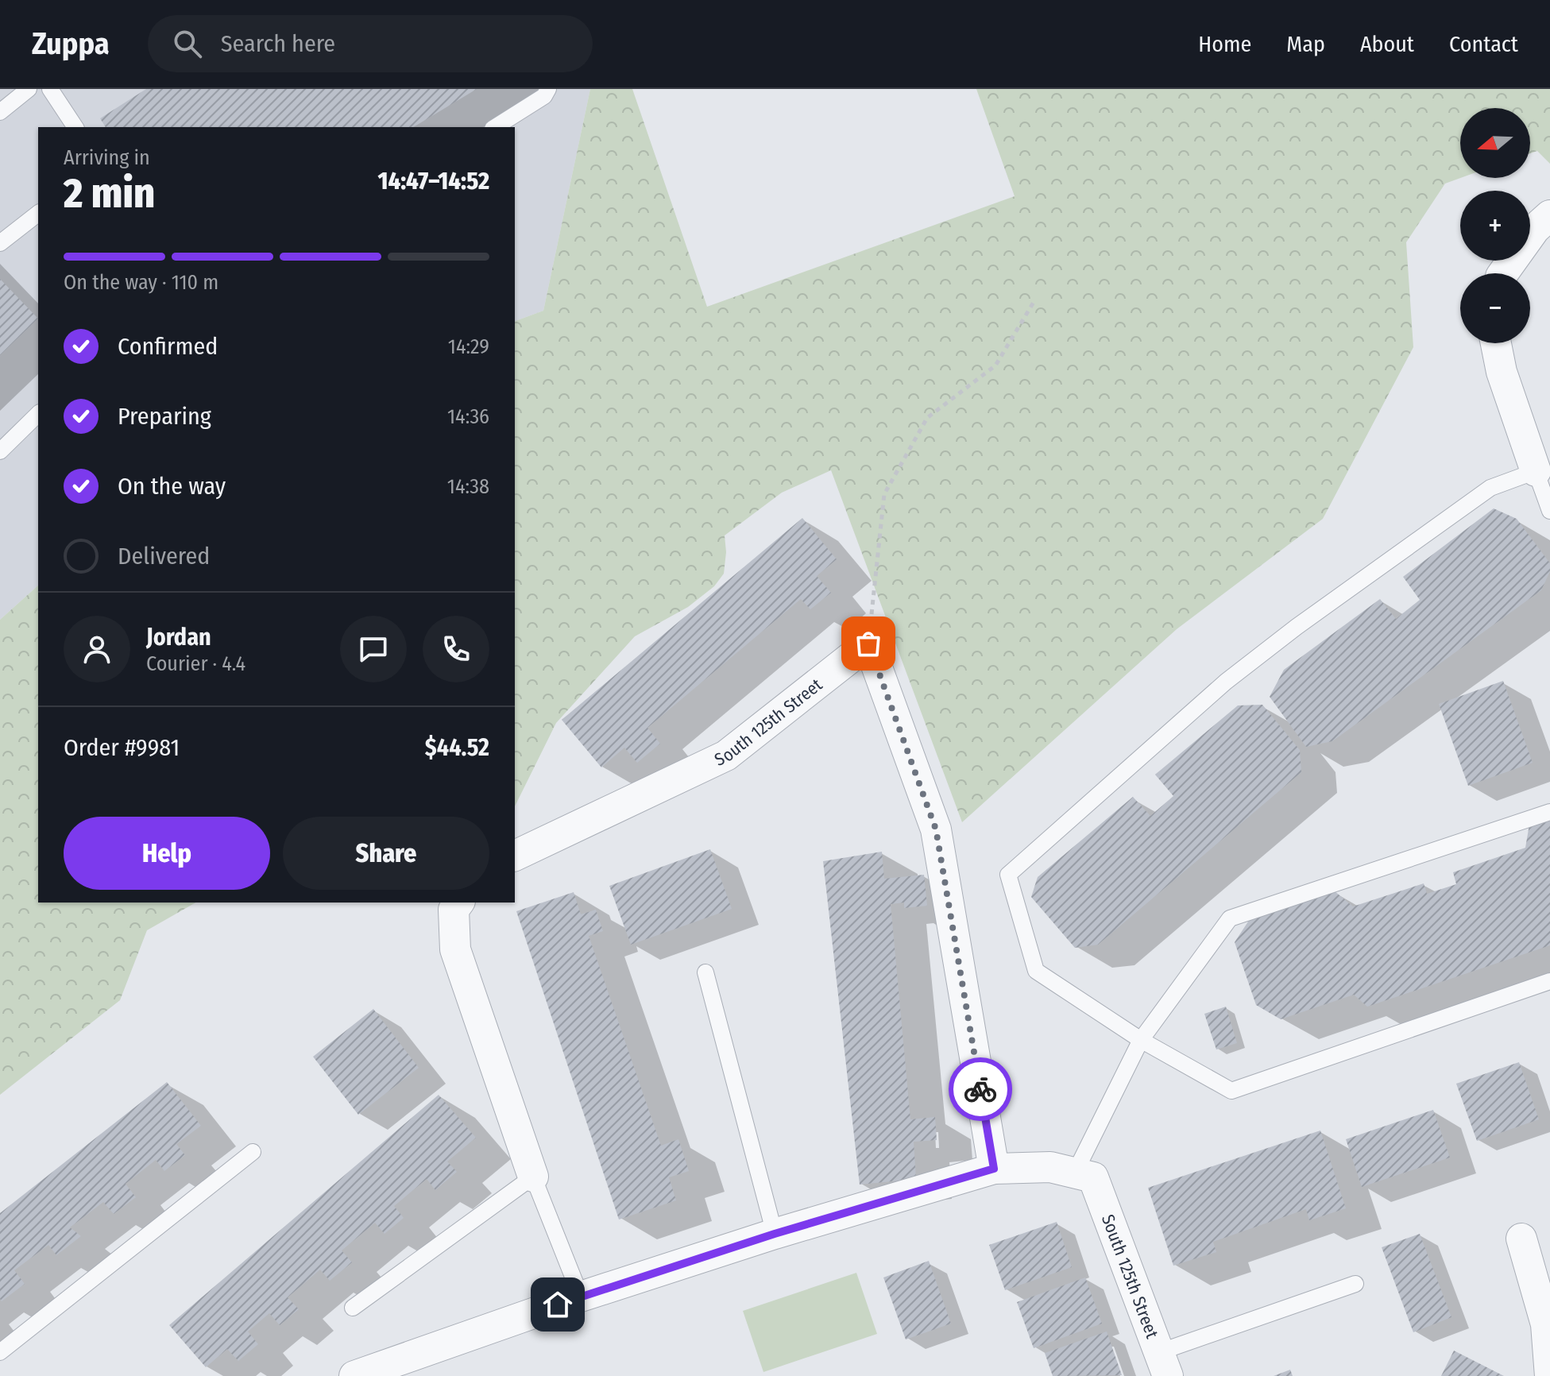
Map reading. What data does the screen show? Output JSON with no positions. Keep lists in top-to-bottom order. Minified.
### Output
{"streets":{"street":["South 125th Street"]},"north":"left","page":{"header":"Zuppa","search":"Search here","nav":["Home","Map","About","Contact"],"map_buttons":["+","−"],"heading":["2 min","Arriving in","14:47–14:52"],"panel":["Jordan","Courier · 4.4","Order #9981","$44.52"],"bar":"On the way · 110 m","list":[["Confirmed","14:29"],["Preparing","14:36"],["On the way","14:38"],"Delivered"],"buttons":["Help","Share"]}}
